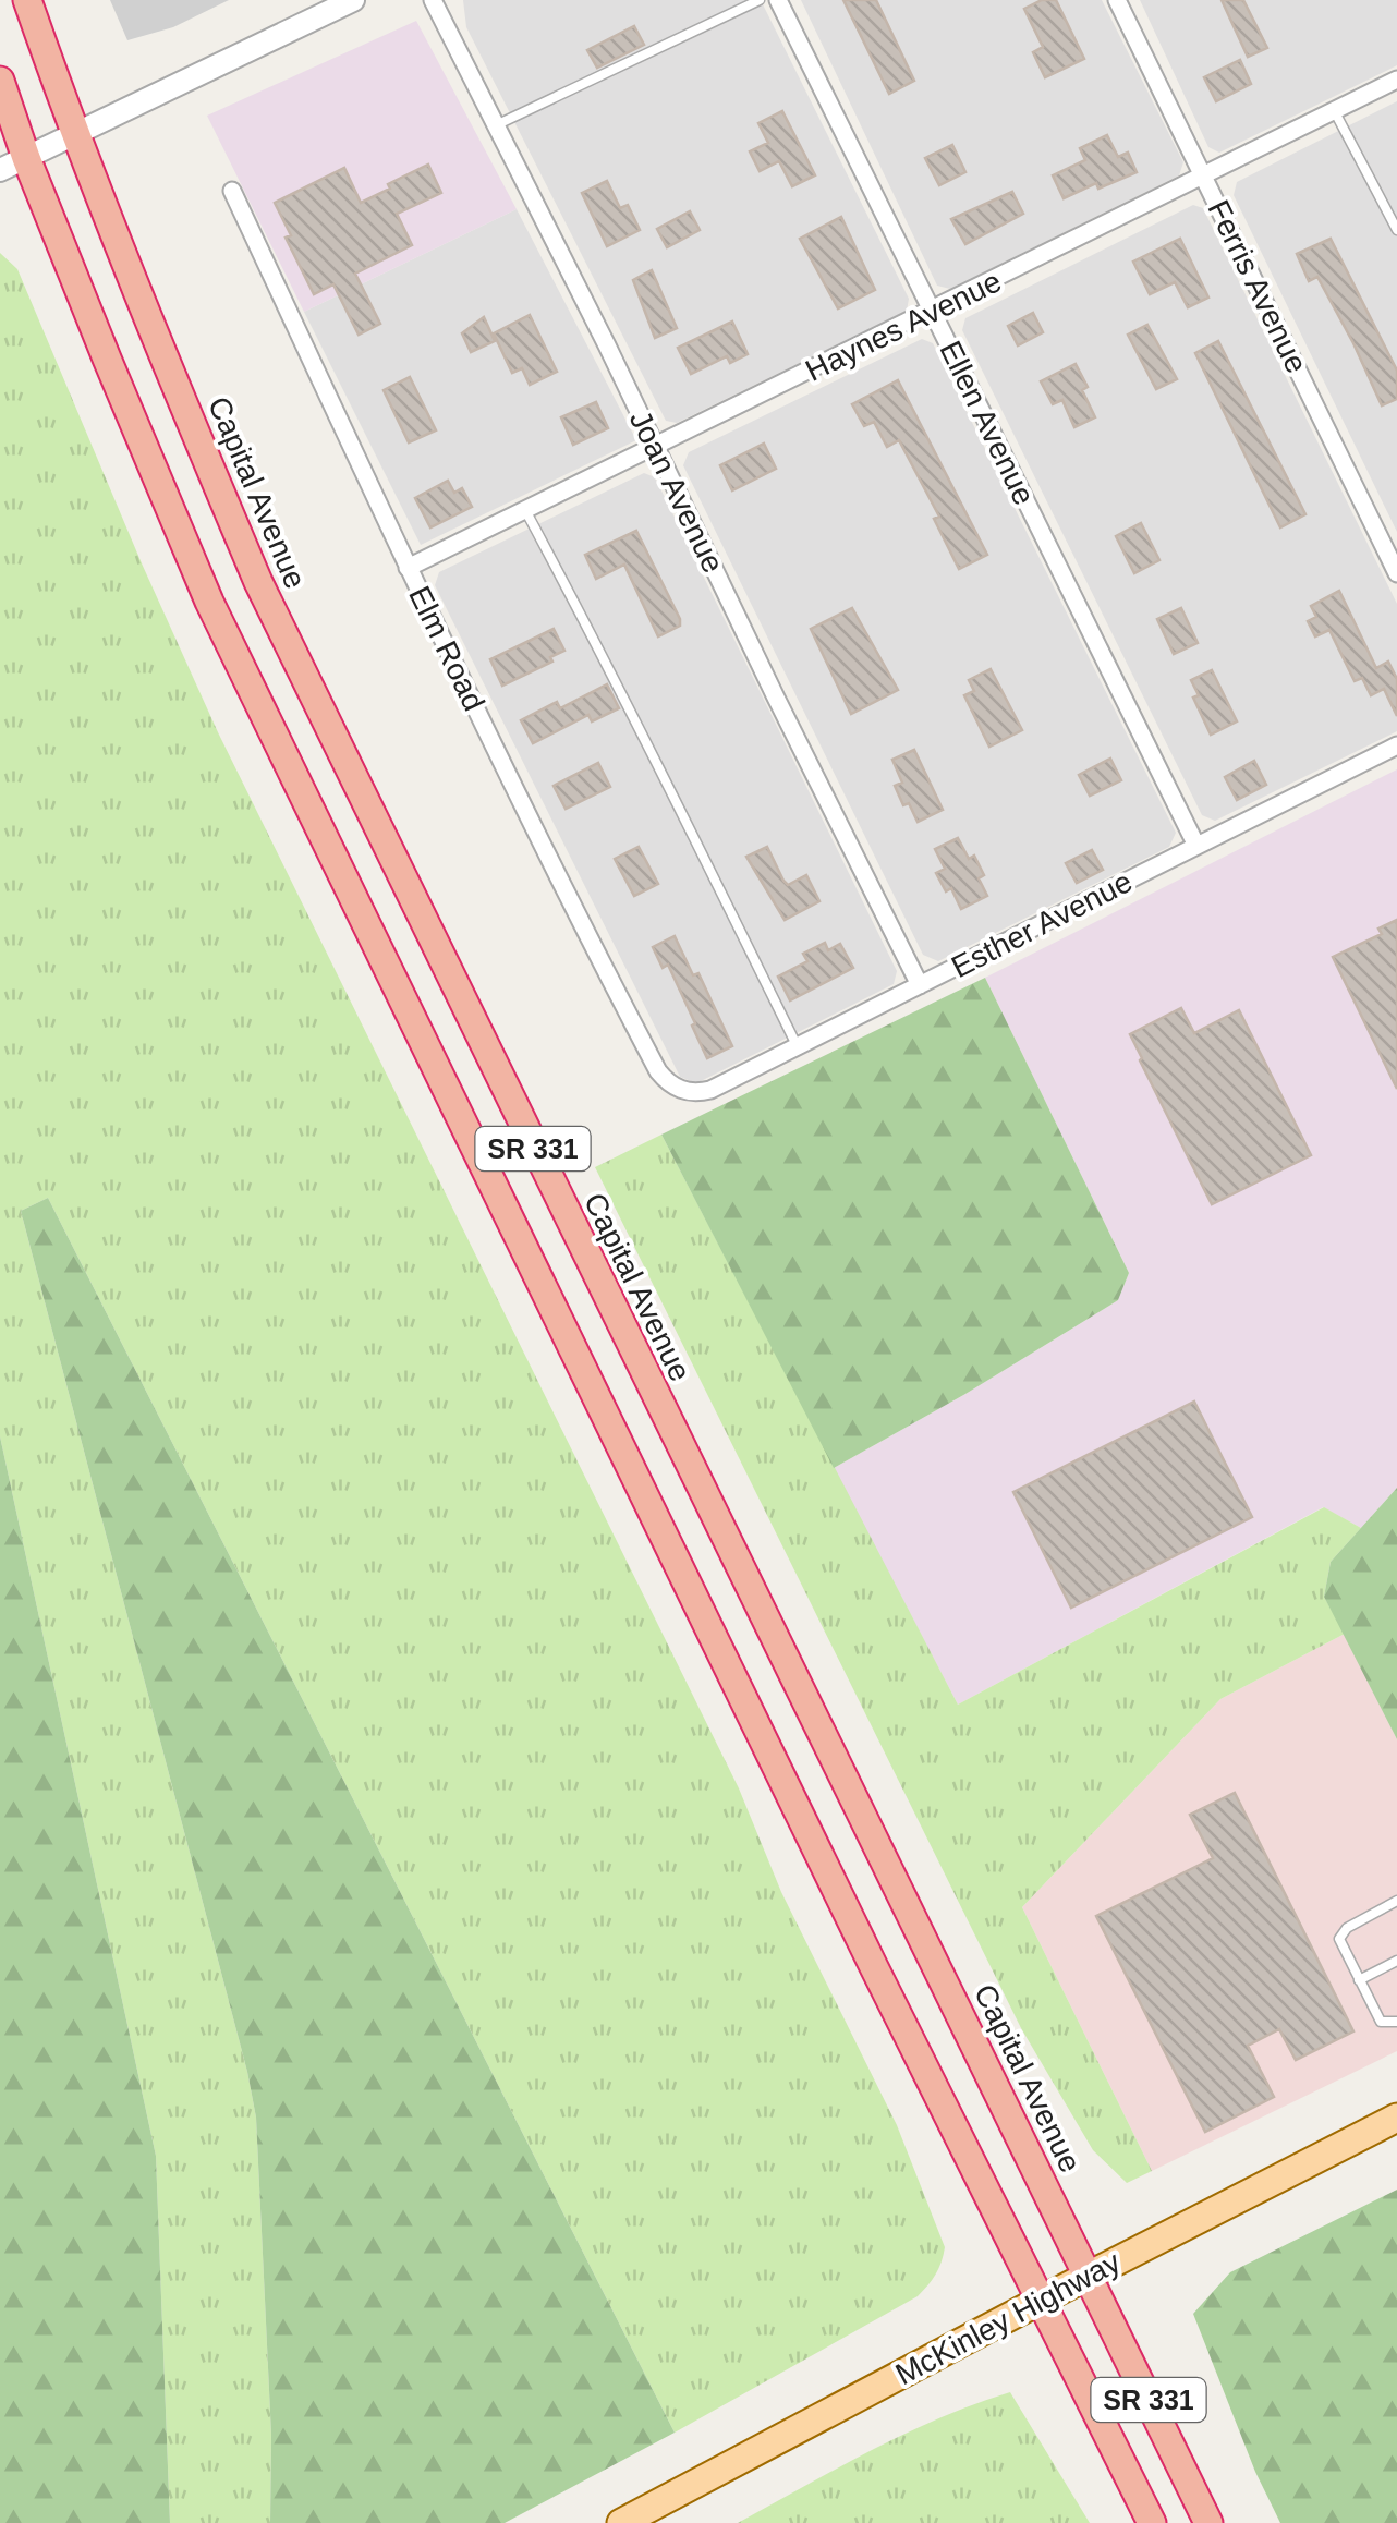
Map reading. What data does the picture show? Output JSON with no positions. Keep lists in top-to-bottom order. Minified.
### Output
{"streets":{"highway":["Capital Avenue","SR 331"],"main road":["McKinley Highway"],"street":["Ferris Avenue","Haynes Avenue","Ellen Avenue","Joan Avenue","Elm Road","Esther Avenue"]},"crossings":[["Ferris Avenue","Haynes Avenue"],["Haynes Avenue","Ellen Avenue"],["Haynes Avenue","Joan Avenue"],["Haynes Avenue","Elm Road"],["Ellen Avenue","Esther Avenue"],["Joan Avenue","Esther Avenue"],["Capital Avenue","McKinley Highway"],["Elm Road","Esther Avenue"],["SR 331","McKinley Highway"]]}
